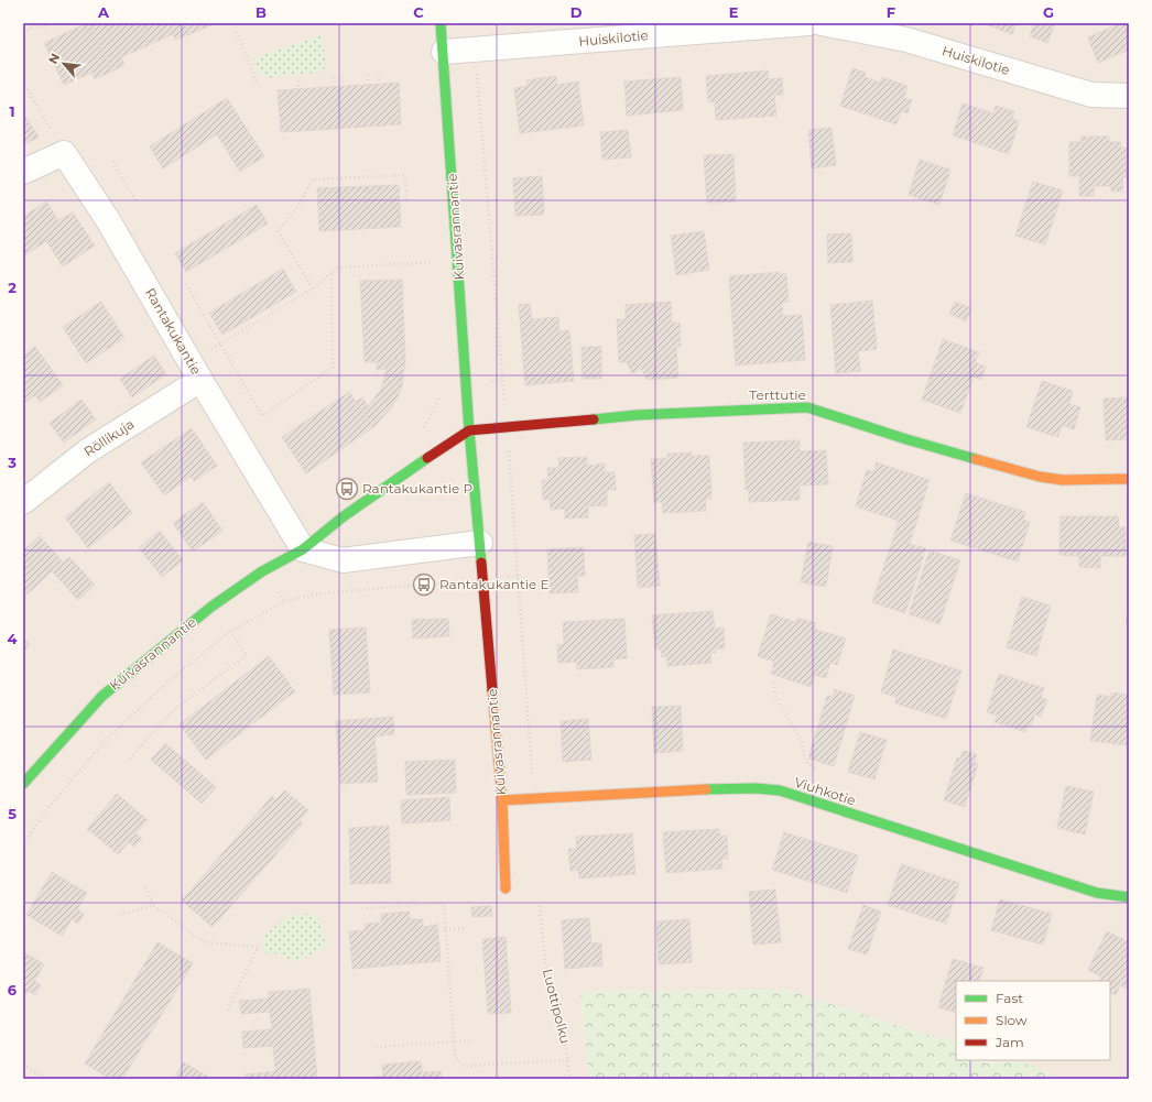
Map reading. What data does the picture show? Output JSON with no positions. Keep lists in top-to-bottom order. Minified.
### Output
{"streets":{"street":["Huiskilotie","Kuivasrannantie","Rantakukantie","Terttutie","Röllikuja","Viuhkotie"],"path":["Luottipolku"]},"crossings":[["Huiskilotie","Kuivasrannantie"],["Kuivasrannantie","Rantakukantie"],["Kuivasrannantie","Terttutie"],["Kuivasrannantie","Viuhkotie"],["Rantakukantie","Röllikuja"]],"places":{"bus stop":["Rantakukantie P","Rantakukantie E"]},"legend":["Fast","Slow","Jam"],"north":"top left","grid":{"columns":["A","B","C","D","E","F","G"],"rows":["1","2","3","4","5","6"]}}
